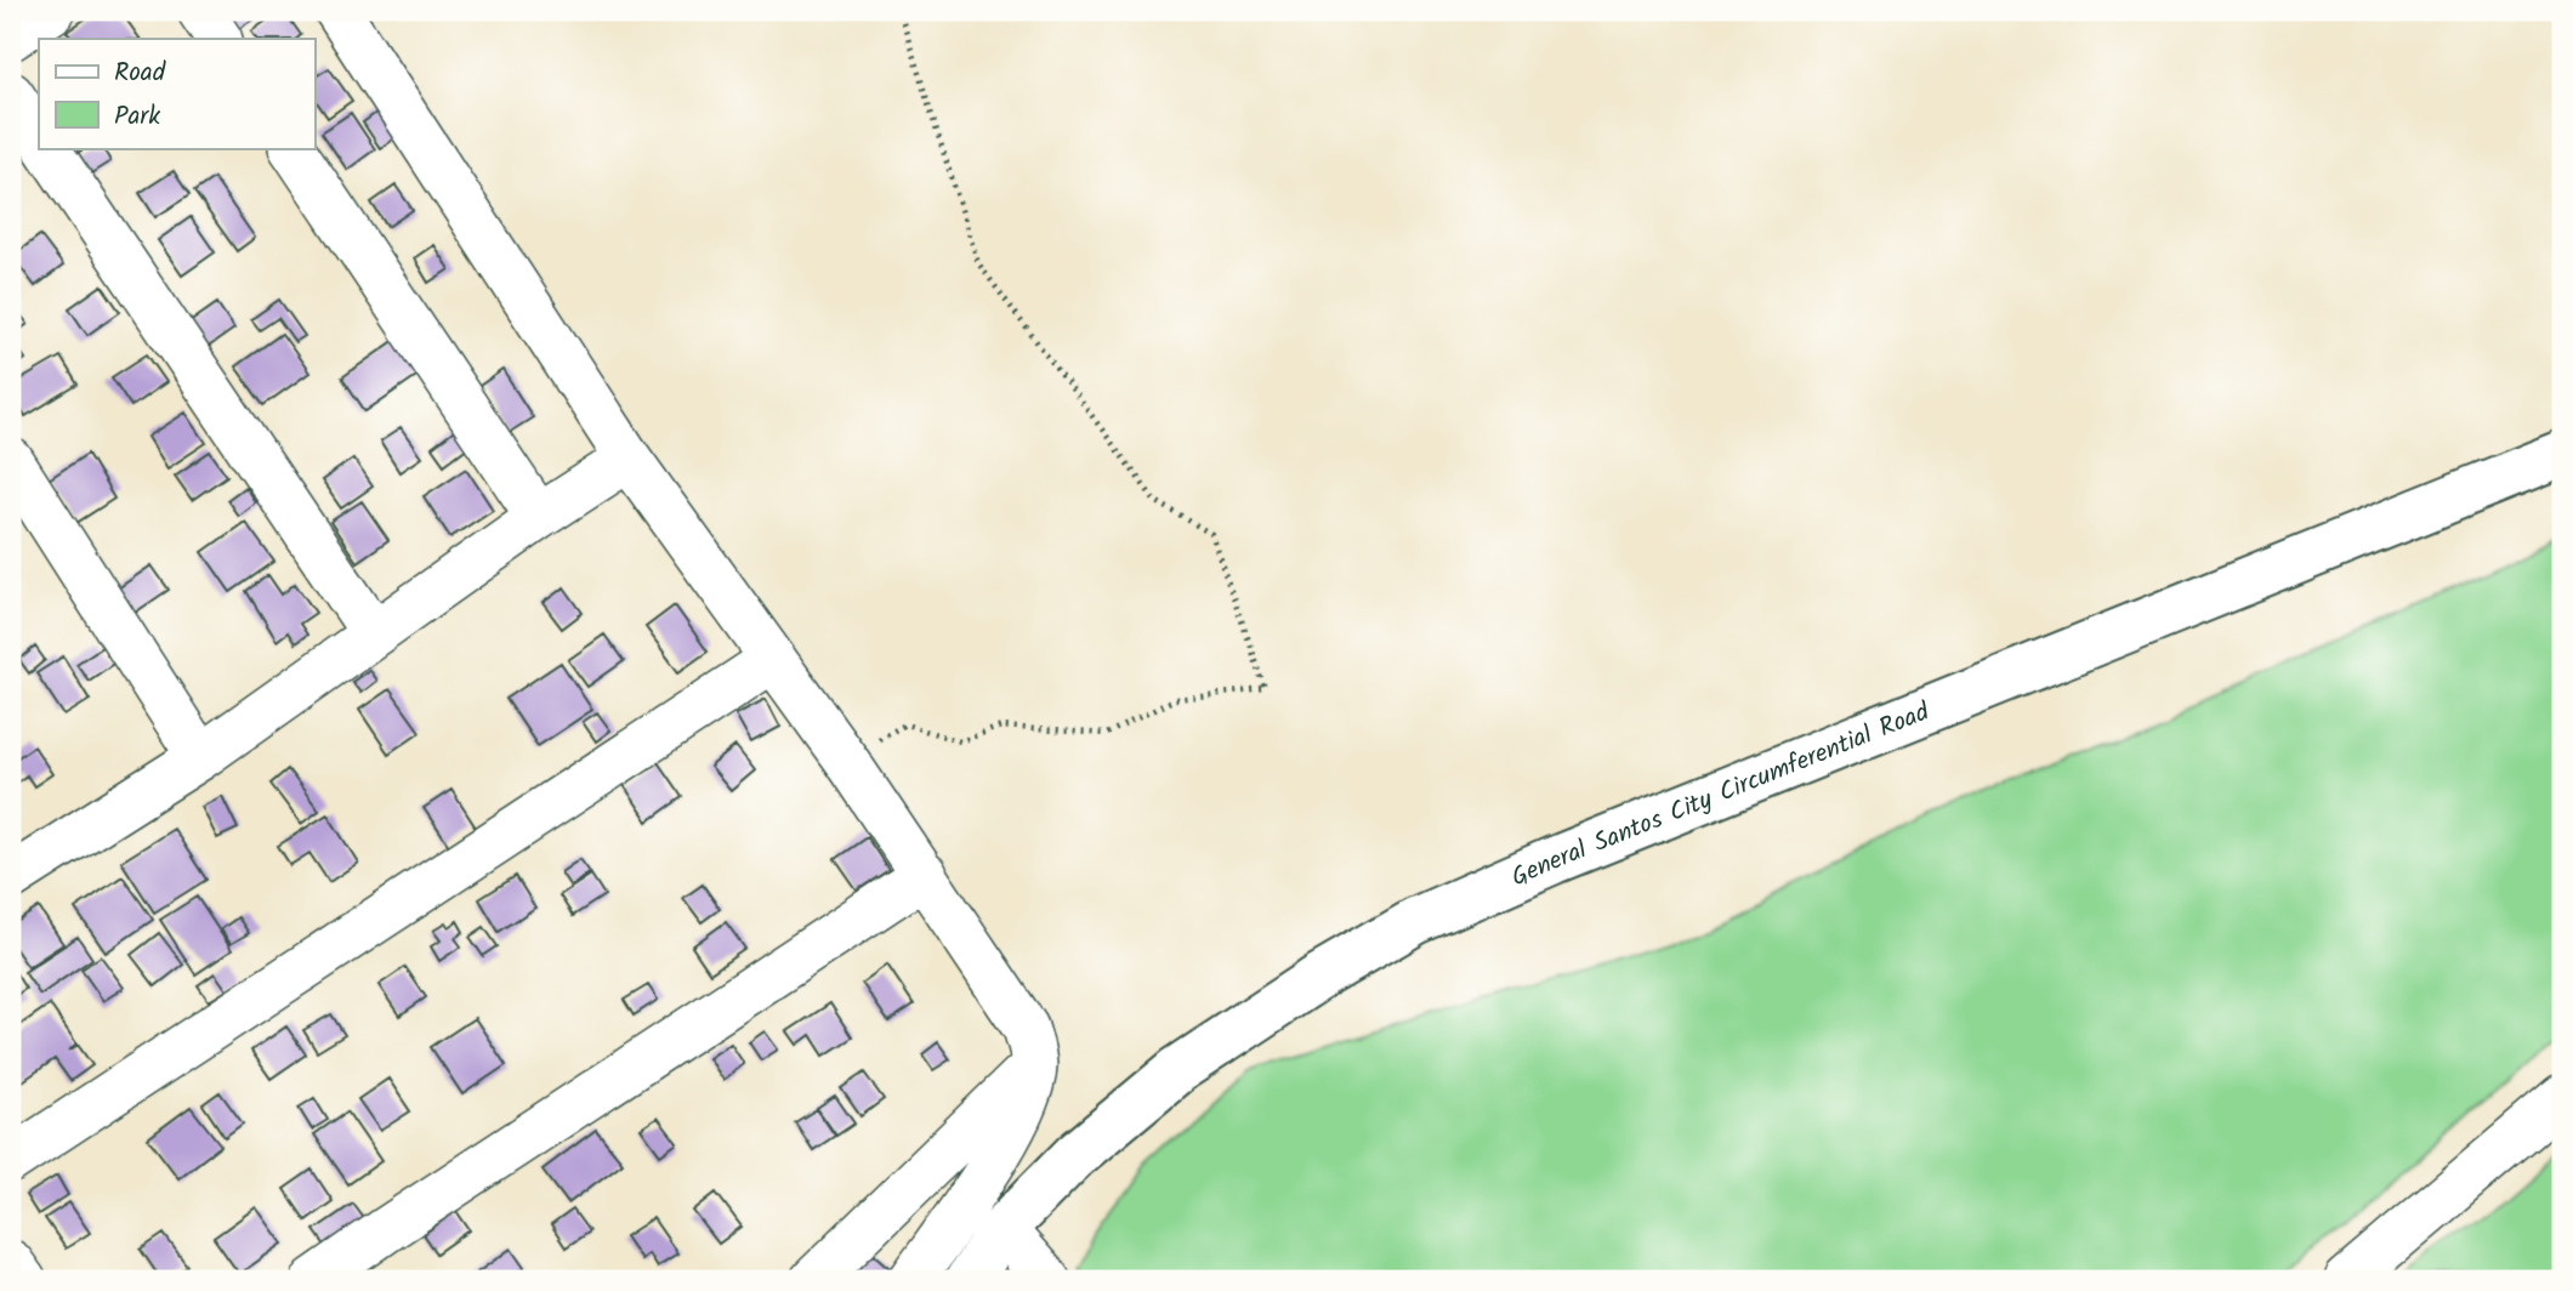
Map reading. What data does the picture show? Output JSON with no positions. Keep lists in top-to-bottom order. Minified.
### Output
{"streets":{"main road":["General Santos City Circumferential Road"]},"legend":["Road","Park"]}
